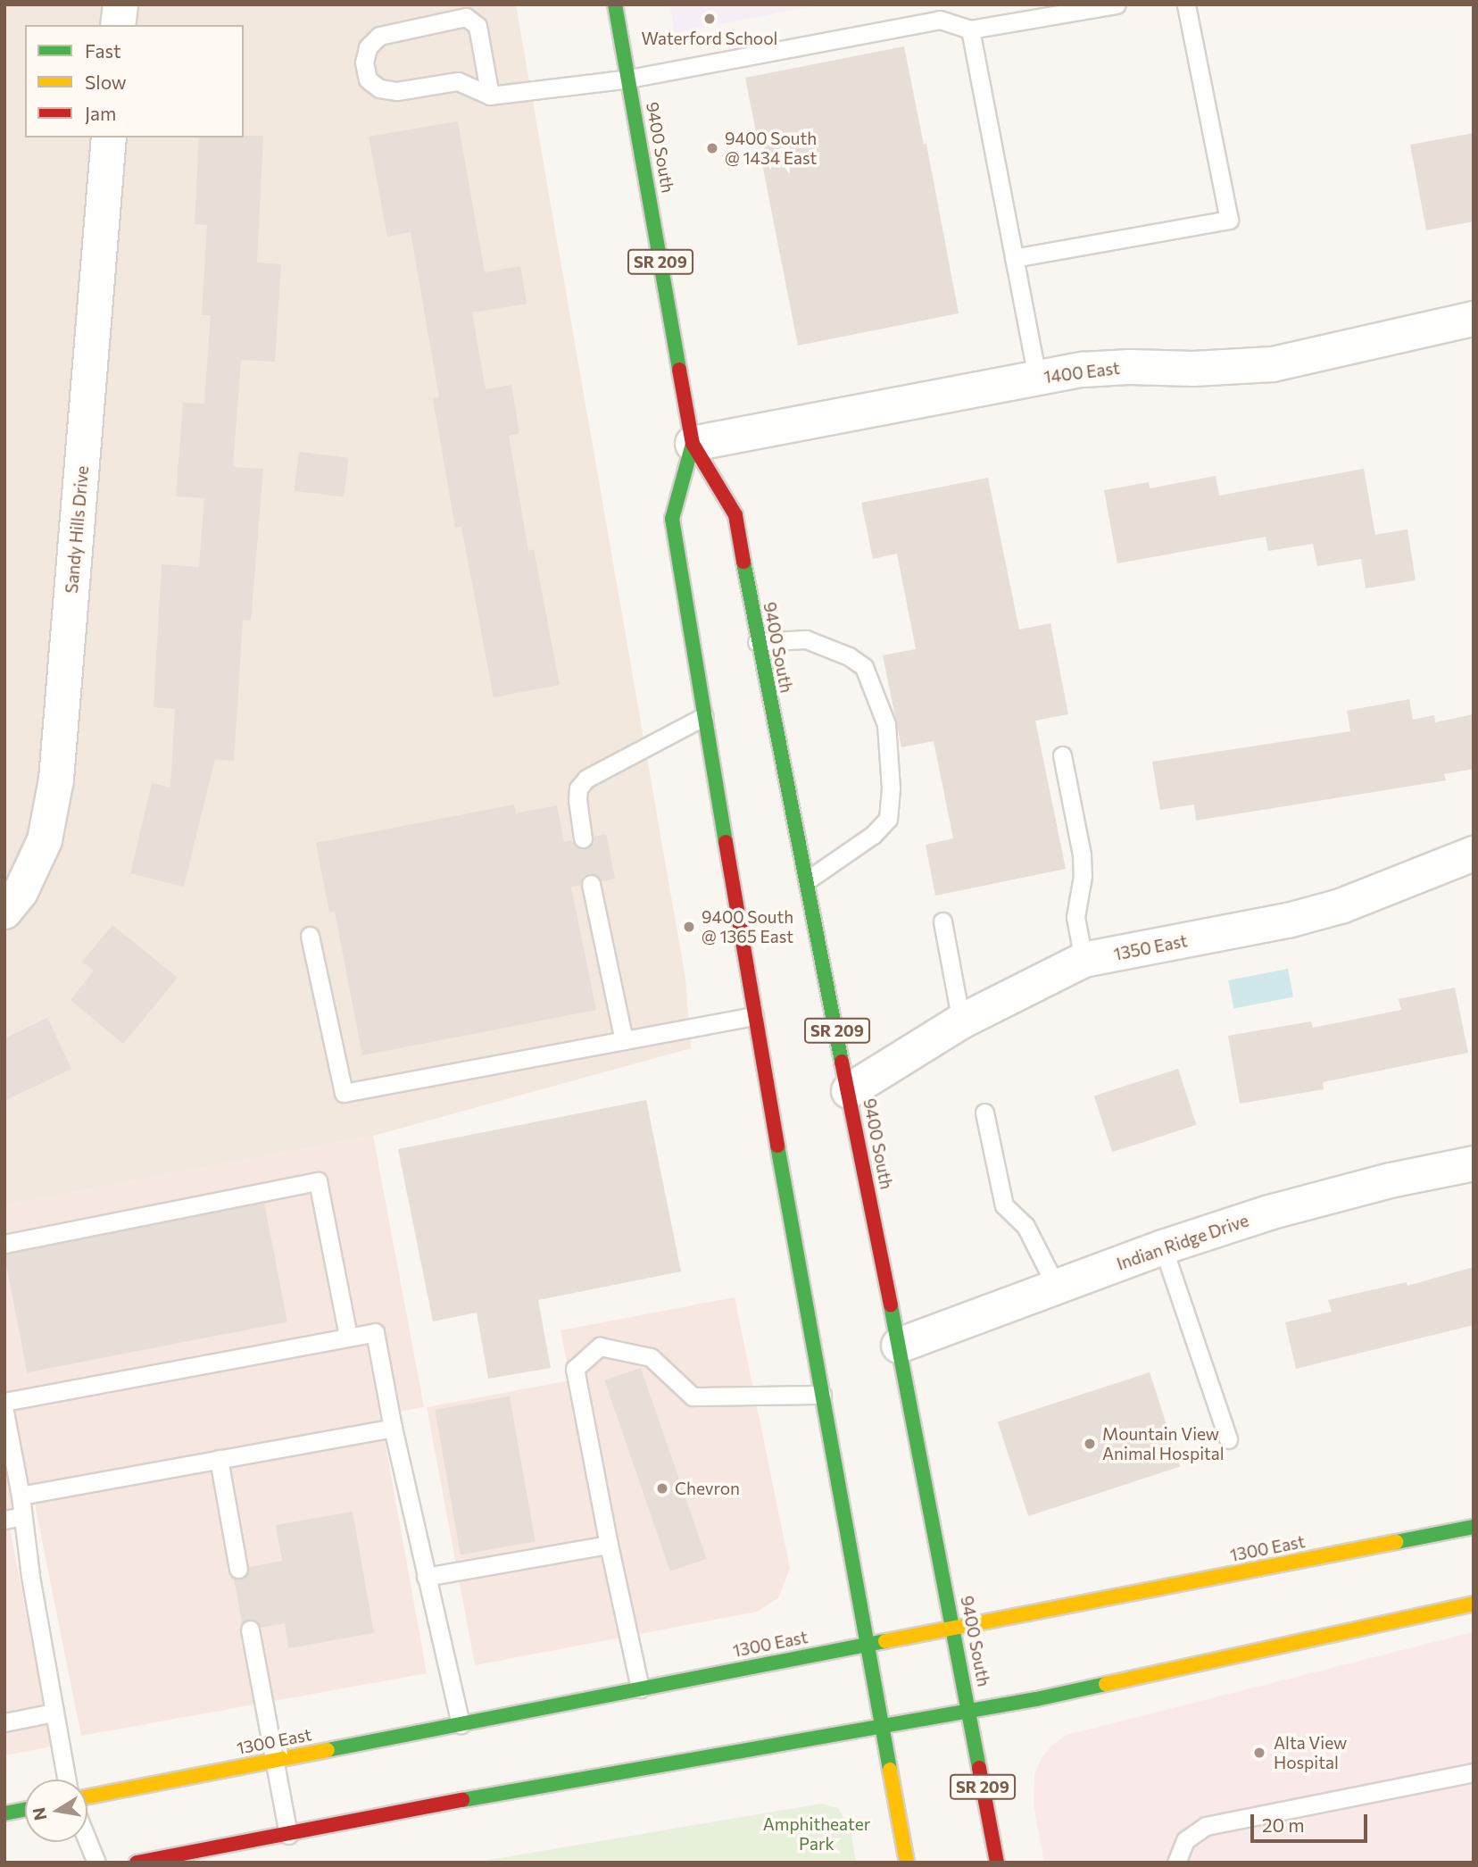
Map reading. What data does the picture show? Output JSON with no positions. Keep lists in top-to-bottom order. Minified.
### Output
{"streets":{"main road":["9400 South","SR 209","1300 East"],"street":["1400 East","Sandy Hills Drive","1350 East","Indian Ridge Drive"]},"crossings":[["9400 South","1400 East"],["9400 South","1350 East"],["9400 South","Indian Ridge Drive"],["9400 South","1300 East"]],"parks":["Amphitheater Park"],"places":["Waterford School","9400 South @ 1434 East","9400 South @ 1365 East","Mountain View Animal Hospital","Chevron","Alta View Hospital"],"legend":["Fast","Slow","Jam"],"scale_bar":"20 m","north":"left"}
